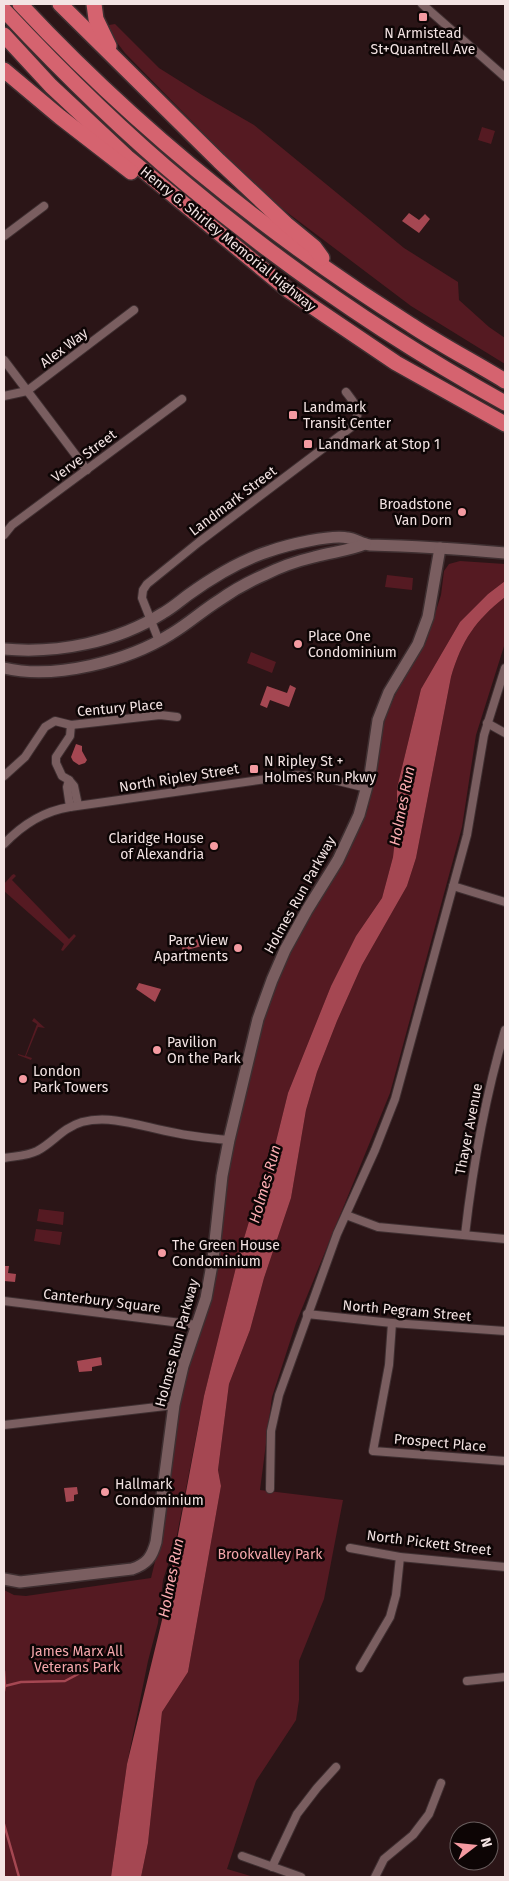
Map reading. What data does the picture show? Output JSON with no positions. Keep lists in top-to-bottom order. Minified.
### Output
{"streets":{"highway":["Henry G. Shirley Memorial Highway"],"street":["Alex Way","Verve Street","Landmark Street","Century Place","North Ripley Street","Holmes Run Parkway","Thayer Avenue","Canterbury Square","North Pegram Street","Prospect Place","North Pickett Street"]},"crossings":[["Century Place","North Ripley Street"],["North Ripley Street","Holmes Run Parkway"],["Holmes Run Parkway","Canterbury Square"],["North Pegram Street","Prospect Place"]],"water":["Holmes Run"],"parks":["Brookvalley Park","James Marx All Veterans Park"],"places":{"transit":["N Armistead St+Quantrell Ave","Landmark Transit Center","Landmark at Stop 1","N Ripley St + Holmes Run Pkwy"],"other":["Broadstone Van Dorn","Place One Condominium","Claridge House of Alexandria","Parc View Apartments","Pavilion On the Park","London Park Towers","The Green House Condominium","Hallmark Condominium"]},"north":"right"}
